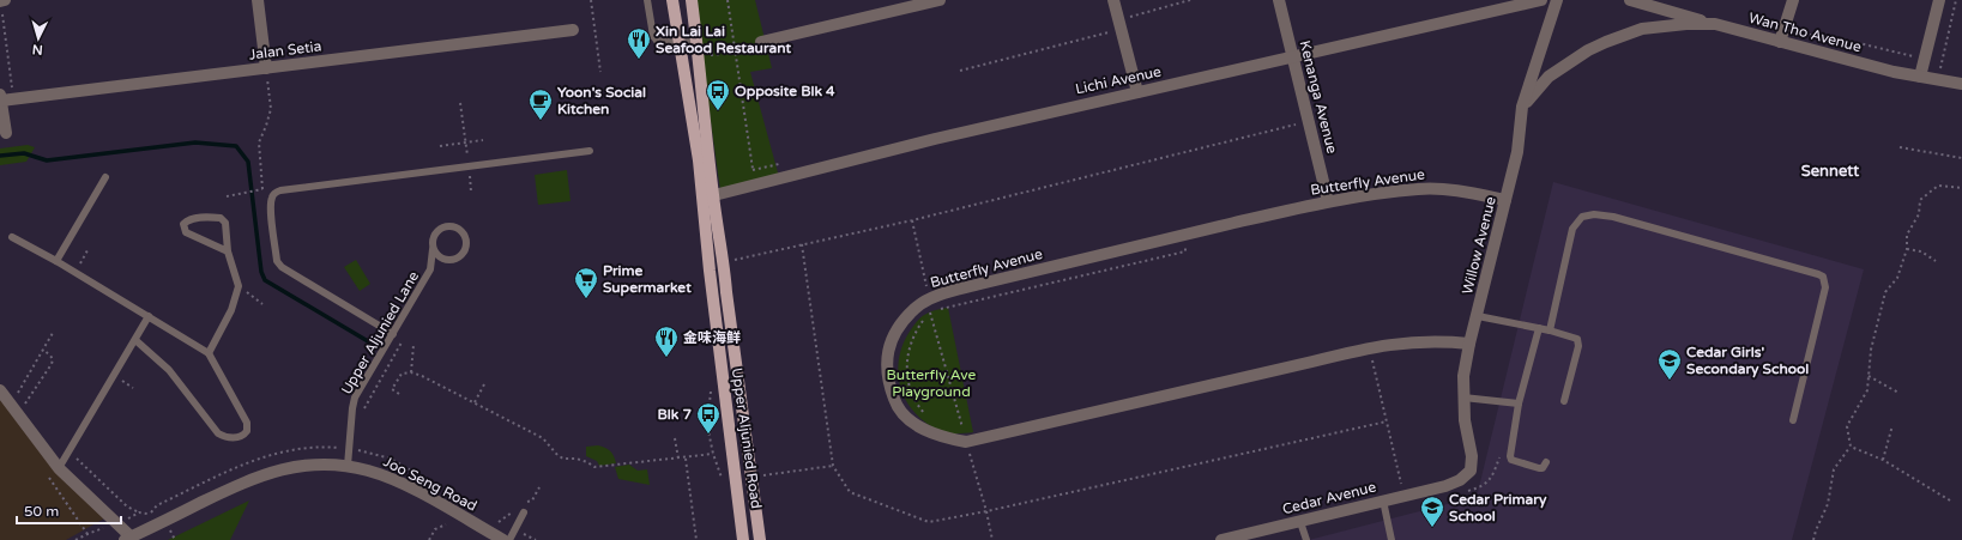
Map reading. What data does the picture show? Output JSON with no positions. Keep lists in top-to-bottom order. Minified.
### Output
{"streets":{"main road":["Upper Aljunied Road"],"street":["Wan Tho Avenue","Jalan Setia","Lichi Avenue","Kenanga Avenue","Butterfly Avenue","Willow Avenue","Joo Seng Road","Cedar Avenue"],"lane":["Upper Aljunied Lane"]},"crossings":[["Wan Tho Avenue","Willow Avenue"],["Lichi Avenue","Kenanga Avenue"],["Lichi Avenue","Upper Aljunied Road"],["Kenanga Avenue","Butterfly Avenue"],["Butterfly Avenue","Willow Avenue"],["Willow Avenue","Cedar Avenue"],["Upper Aljunied Lane","Joo Seng Road"]],"districts":["Sennett"],"parks":["Butterfly Ave Playground"],"places":{"restaurant":["Xin Lai Lai Seafood Restaurant","金味海鲜"],"bus stop":["Opposite Blk 4","Blk 7"],"cafe":["Yoon's Social Kitchen"],"supermarket":["Prime Supermarket"],"school or university":["Cedar Girls' Secondary School","Cedar Primary School"]},"scale_bar":"50 m","north":"bottom"}
